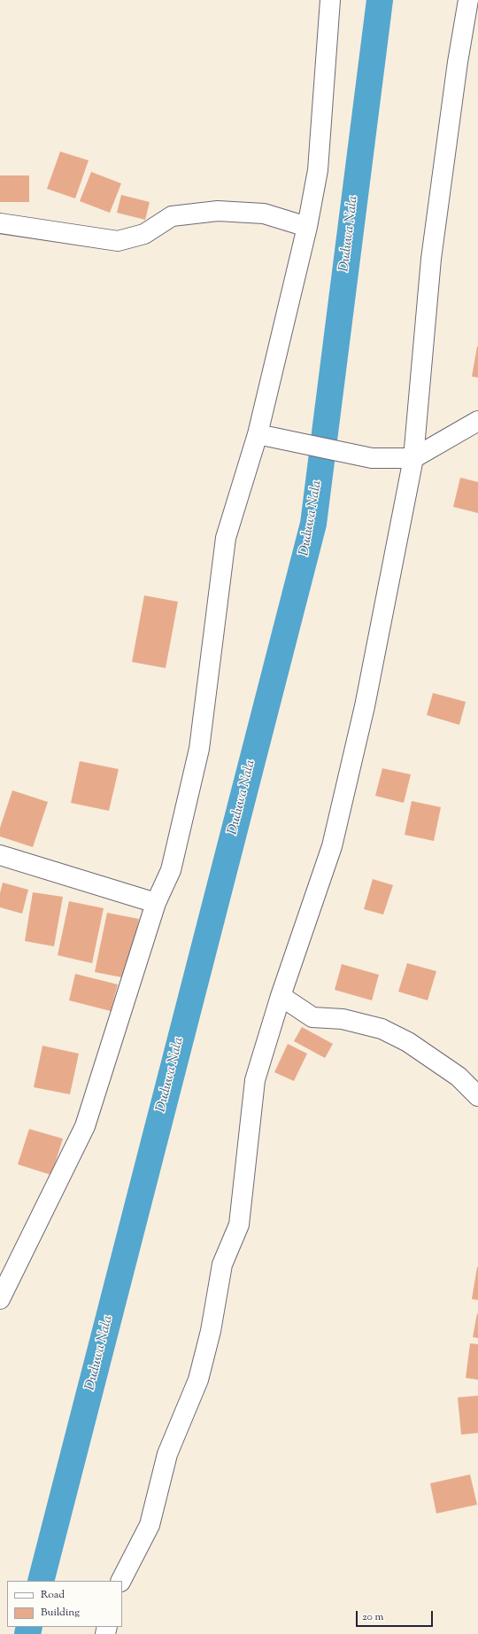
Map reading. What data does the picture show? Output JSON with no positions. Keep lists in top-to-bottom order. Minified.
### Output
{"water":["Duduwa Nala"],"legend":["Road","Building"],"scale_bar":"20 m"}
